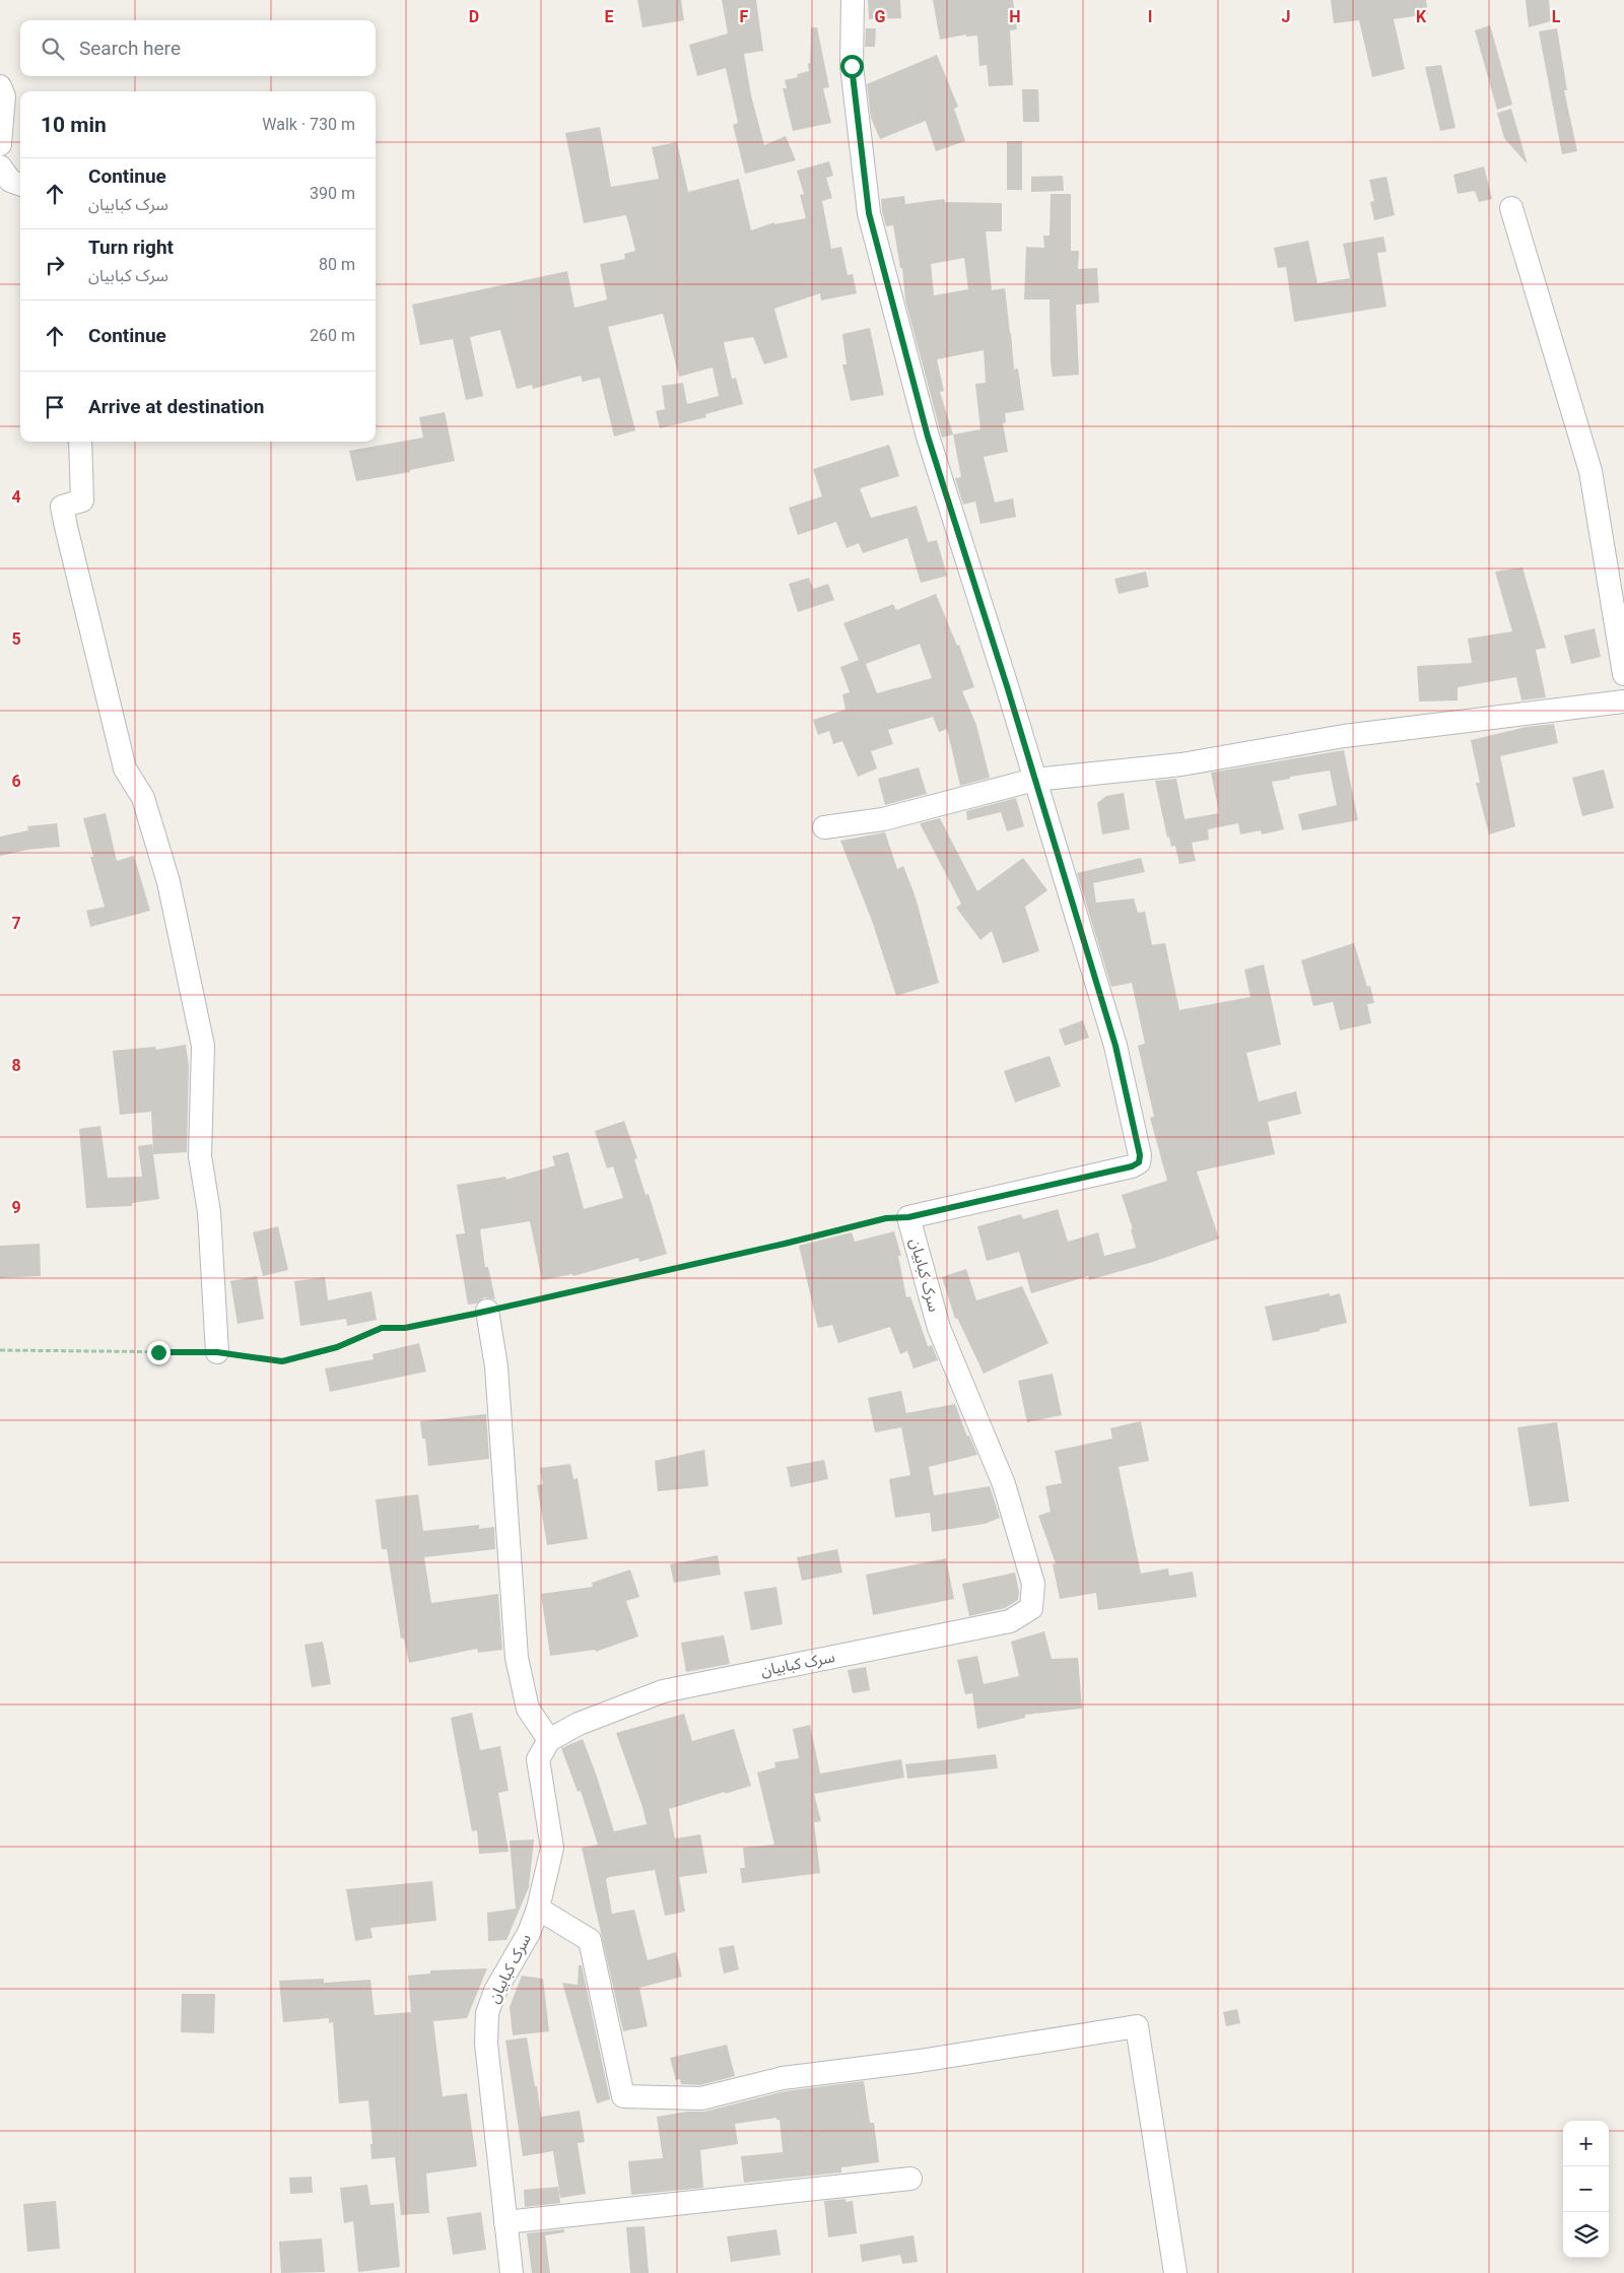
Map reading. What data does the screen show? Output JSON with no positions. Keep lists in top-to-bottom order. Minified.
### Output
{"streets":{"street":["سرک کبابیان"]},"page":{"search":"Search here","heading":["10 min","Walk · 730 m"],"list":[["Continue","سرک کبابیان","390 m"],["Turn right","سرک کبابیان","80 m"],["Continue","260 m"],"Arrive at destination"],"map_buttons":["+","−"]},"grid":{"columns":["D","E","F","G","H","I","J","K","L"],"rows":["4","5","6","7","8","9"]}}
